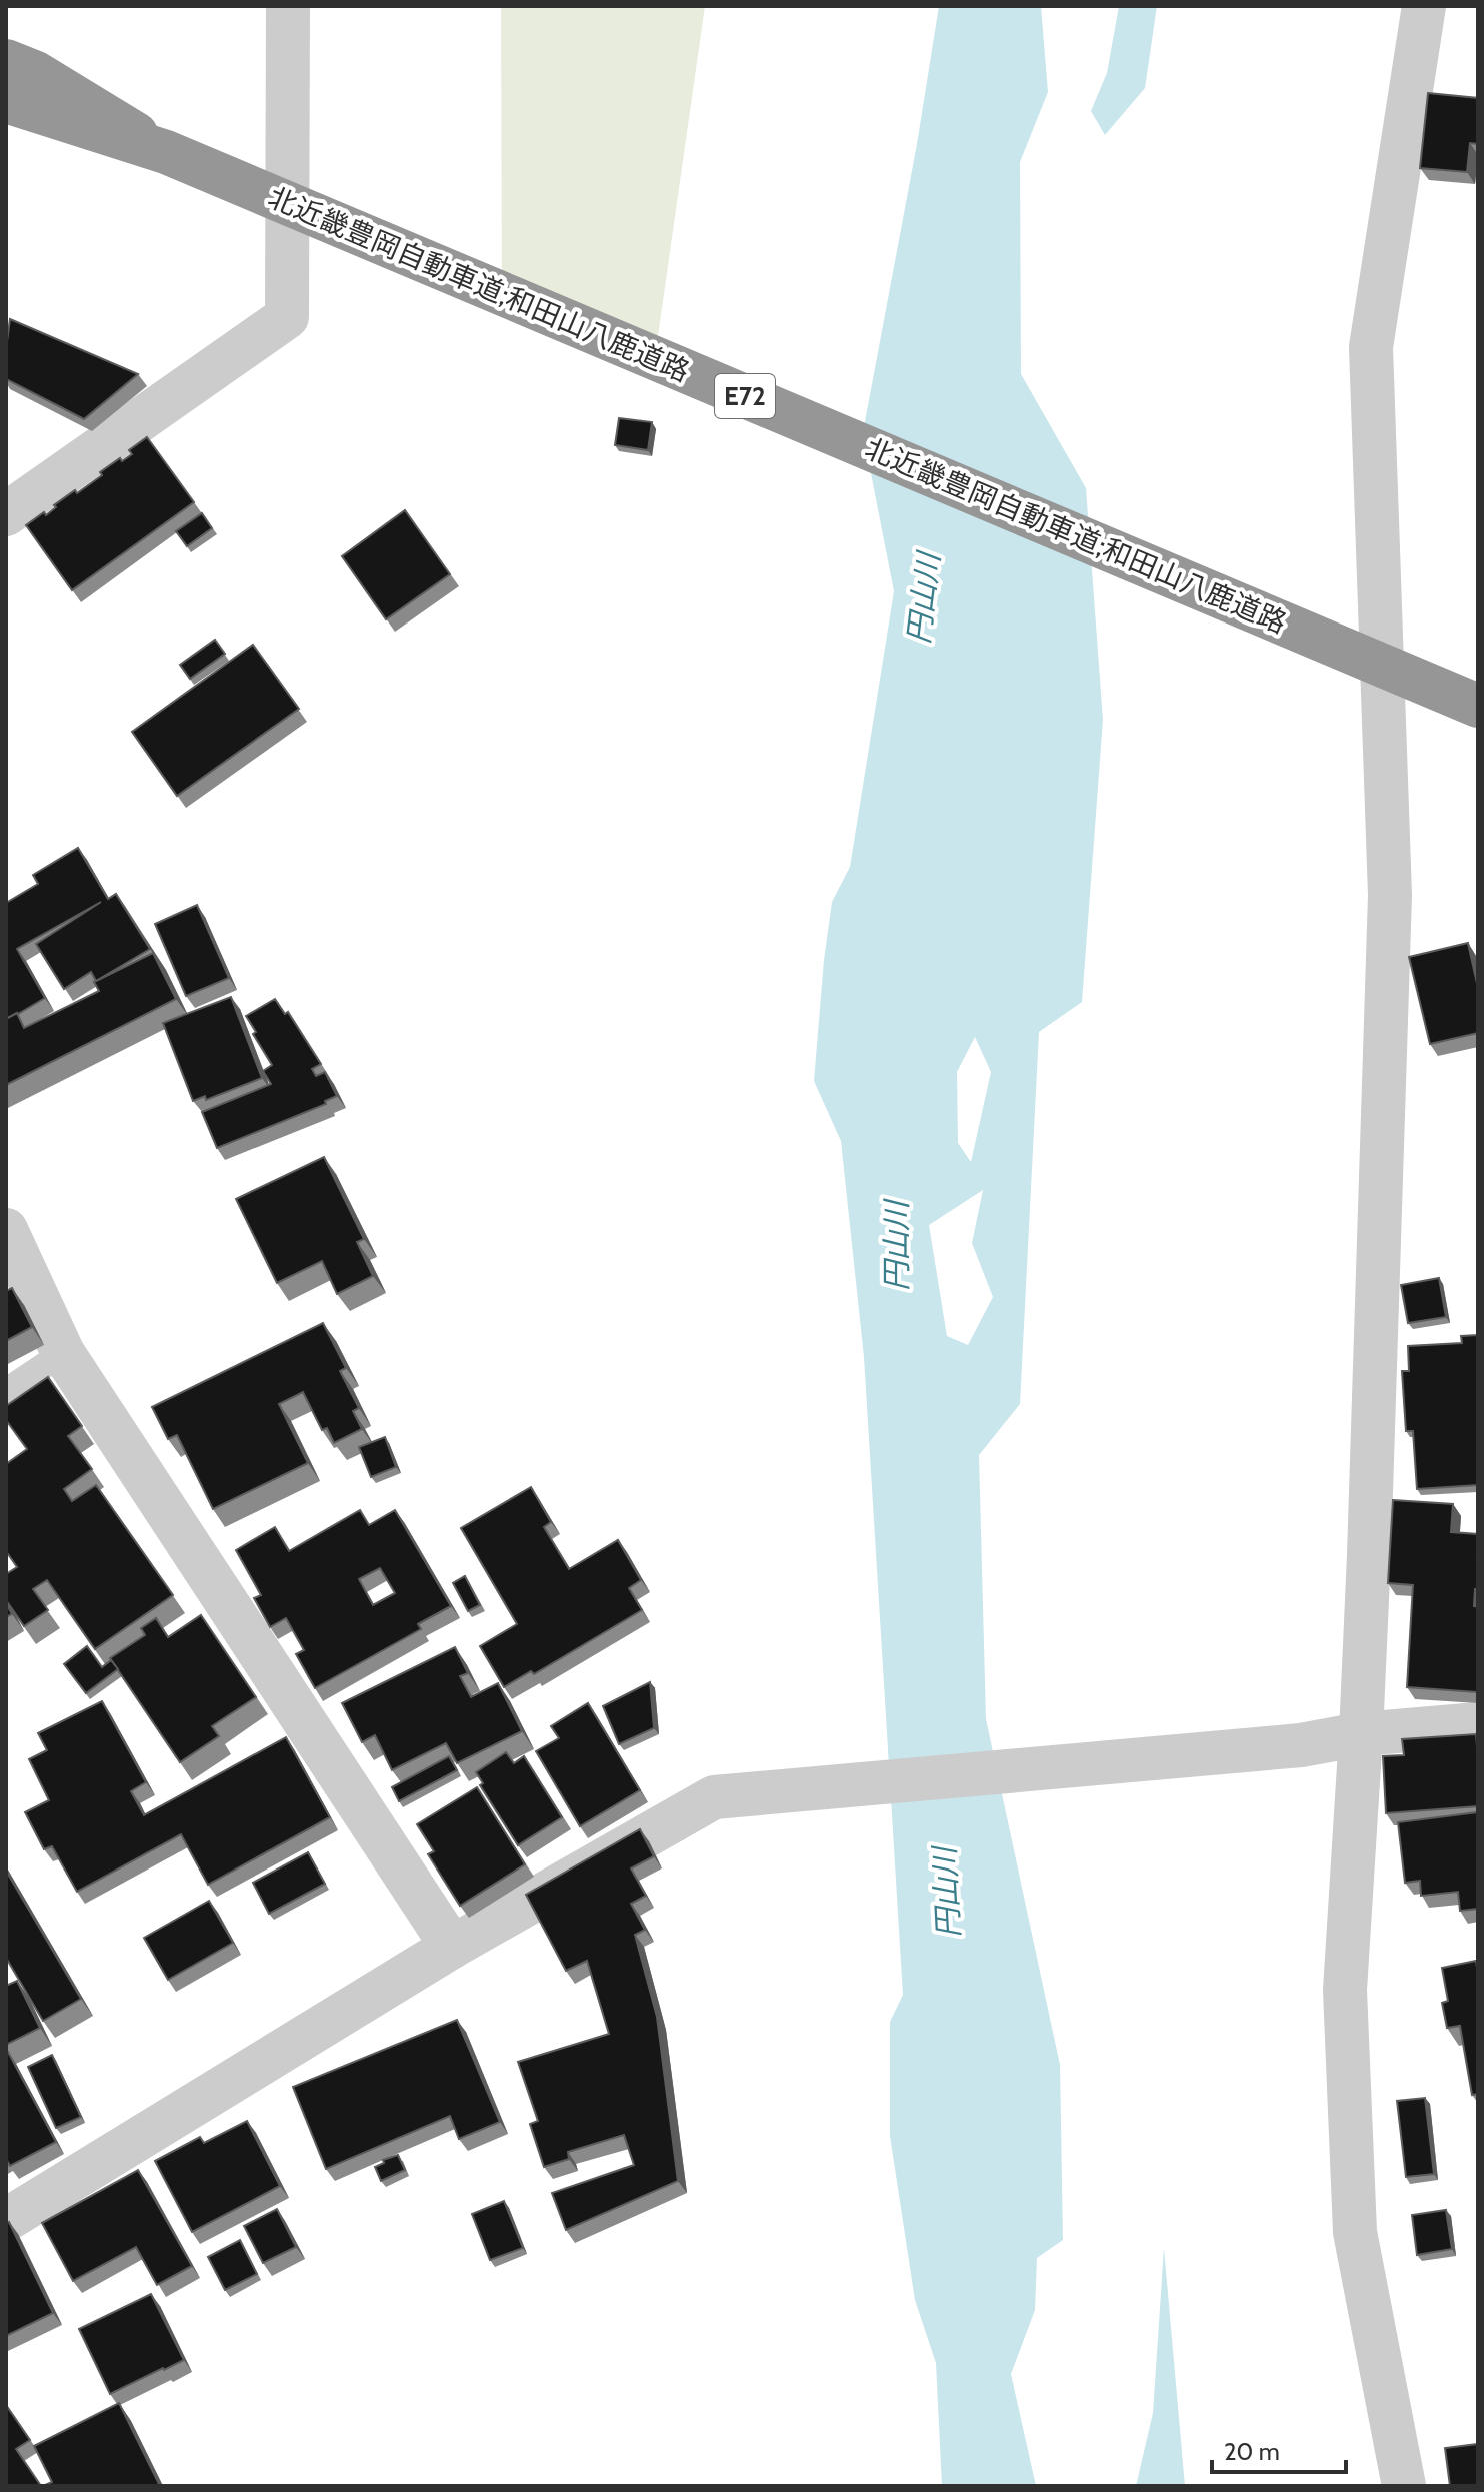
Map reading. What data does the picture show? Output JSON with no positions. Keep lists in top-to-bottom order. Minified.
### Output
{"streets":{"highway":["北近畿豊岡自動車道;和田山八鹿道路","E72"]},"water":["円山川"],"scale_bar":"20 m"}
